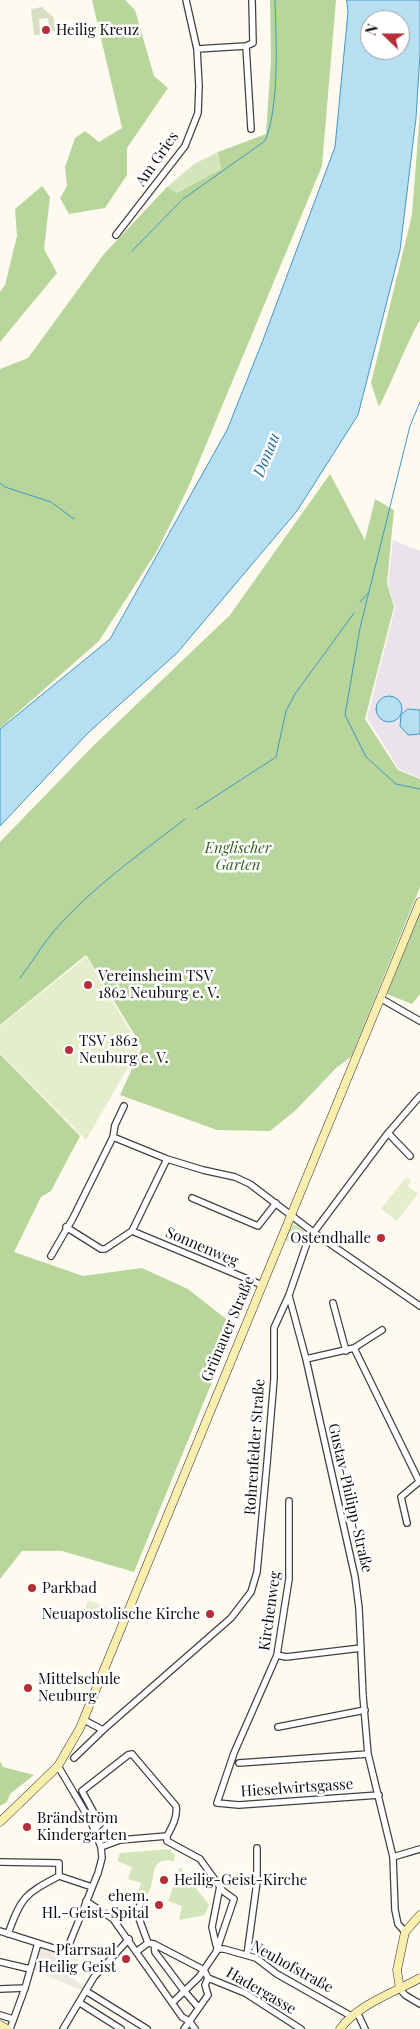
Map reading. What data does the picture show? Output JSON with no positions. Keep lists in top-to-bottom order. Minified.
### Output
{"streets":{"street":["Am Gries","Sonnenweg","Grünauer Straße","Rohrenfelder Straße","Gustav-Philipp-Straße","Kirchenweg","Hieselwirtsgasse","Neuhofstraße","Hadergasse"]},"crossings":[["Sonnenweg","Grünauer Straße"],["Rohrenfelder Straße","Gustav-Philipp-Straße"],["Gustav-Philipp-Straße","Hieselwirtsgasse"],["Kirchenweg","Hieselwirtsgasse"]],"water":["Donau"],"parks":["Englischer Garten"],"places":["Heilig Kreuz","Vereinsheim TSV 1862 Neuburg e. V.","TSV 1862 Neuburg e. V.","Ostendhalle","Parkbad","Neuapostolische Kirche","Mittelschule Neuburg","Brändström Kindergarten","Heilig-Geist-Kirche","ehem. Hl.-Geist-Spital","Pfarrsaal Heilig Geist"],"north":"left"}
